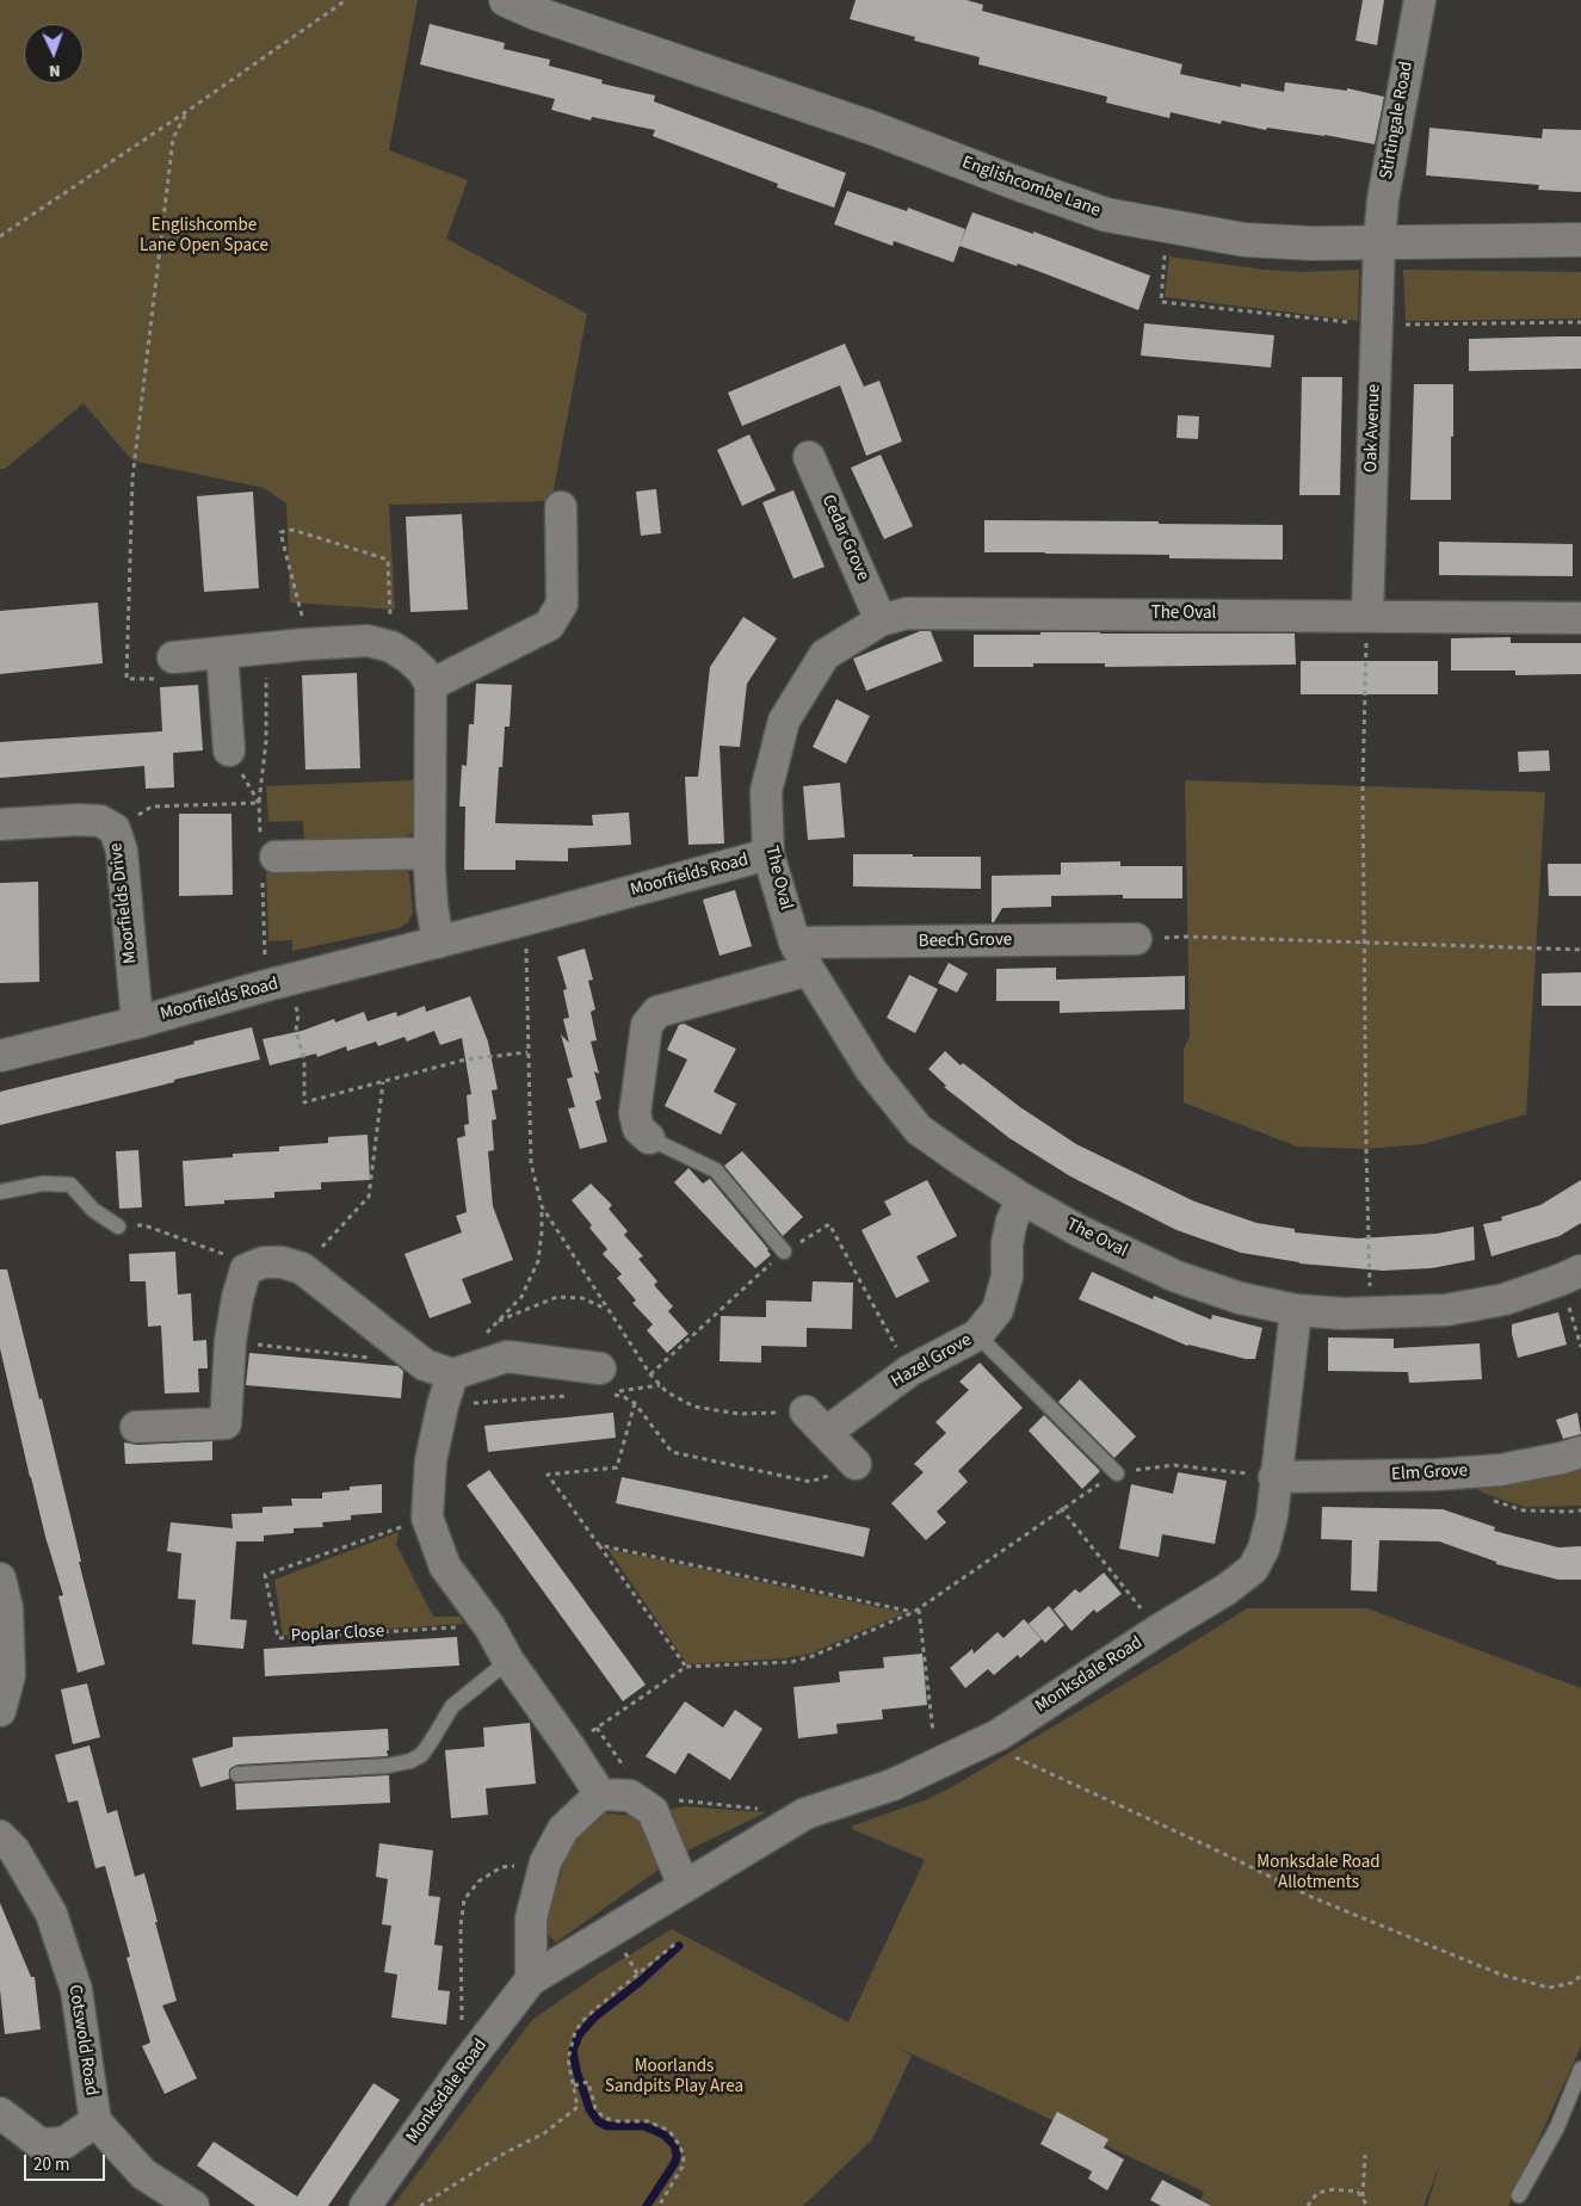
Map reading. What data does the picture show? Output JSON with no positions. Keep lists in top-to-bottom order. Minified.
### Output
{"streets":{"street":["Stirtingale Road","Englishcombe Lane","Oak Avenue","Cedar Grove","The Oval","Moorfields Road","Moorfields Drive","Beech Grove","Hazel Grove","Elm Grove","Monksdale Road","Cotswold Road"],"path":["Poplar Close"]},"crossings":[["Stirtingale Road","Englishcombe Lane"],["Stirtingale Road","Oak Avenue"],["Englishcombe Lane","Oak Avenue"],["Oak Avenue","The Oval"],["Cedar Grove","The Oval"],["The Oval","Moorfields Road"],["The Oval","Beech Grove"],["The Oval","Hazel Grove"],["The Oval","Monksdale Road"],["Moorfields Road","Moorfields Drive"],["Elm Grove","Monksdale Road"]],"parks":["Englishcombe Lane Open Space","Monksdale Road Allotments","Moorlands Sandpits Play Area"],"scale_bar":"20 m","north":"bottom"}
